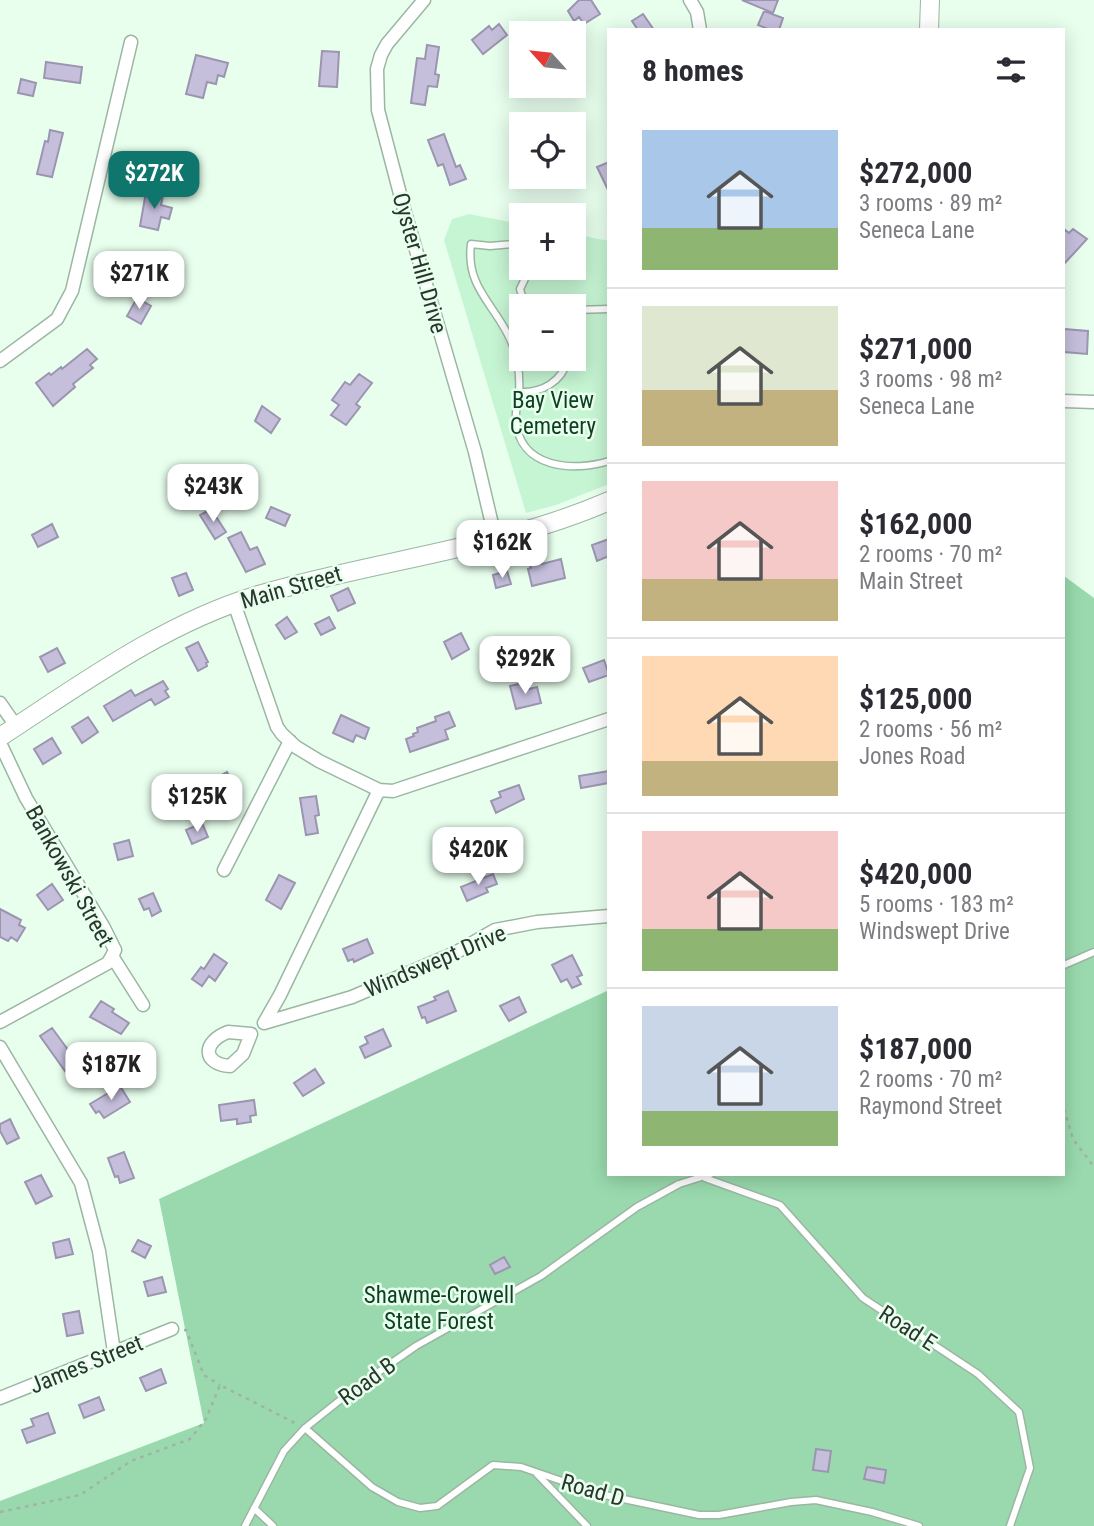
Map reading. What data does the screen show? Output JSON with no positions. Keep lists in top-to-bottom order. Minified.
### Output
{"streets":{"main road":["Main Street"],"street":["Oyster Hill Drive","Bankowski Street","Windswept Drive","James Street"],"lane":["Road E","Road B","Road D"]},"crossings":[["Oyster Hill Drive","Main Street"],["Road E","Road B"],["Road B","Road D"]],"parks":["Bay View Cemetery","Shawme-Crowell State Forest"],"north":"top left","page":{"map_buttons":["+","−"],"heading":"8 homes","list":[{"name":"$272,000","note":"3 rooms · 89 m² · Seneca Lane"},{"name":"$271,000","note":"3 rooms · 98 m² · Seneca Lane"},{"name":"$162,000","note":"2 rooms · 70 m² · Main Street"},{"name":"$125,000","note":"2 rooms · 56 m² · Jones Road"},{"name":"$420,000","note":"5 rooms · 183 m² · Windswept Drive"},{"name":"$187,000","note":"2 rooms · 70 m² · Raymond Street"}],"price":["$272K","$271K","$243K","$162K","$292K","$125K","$420K","$187K"]}}
